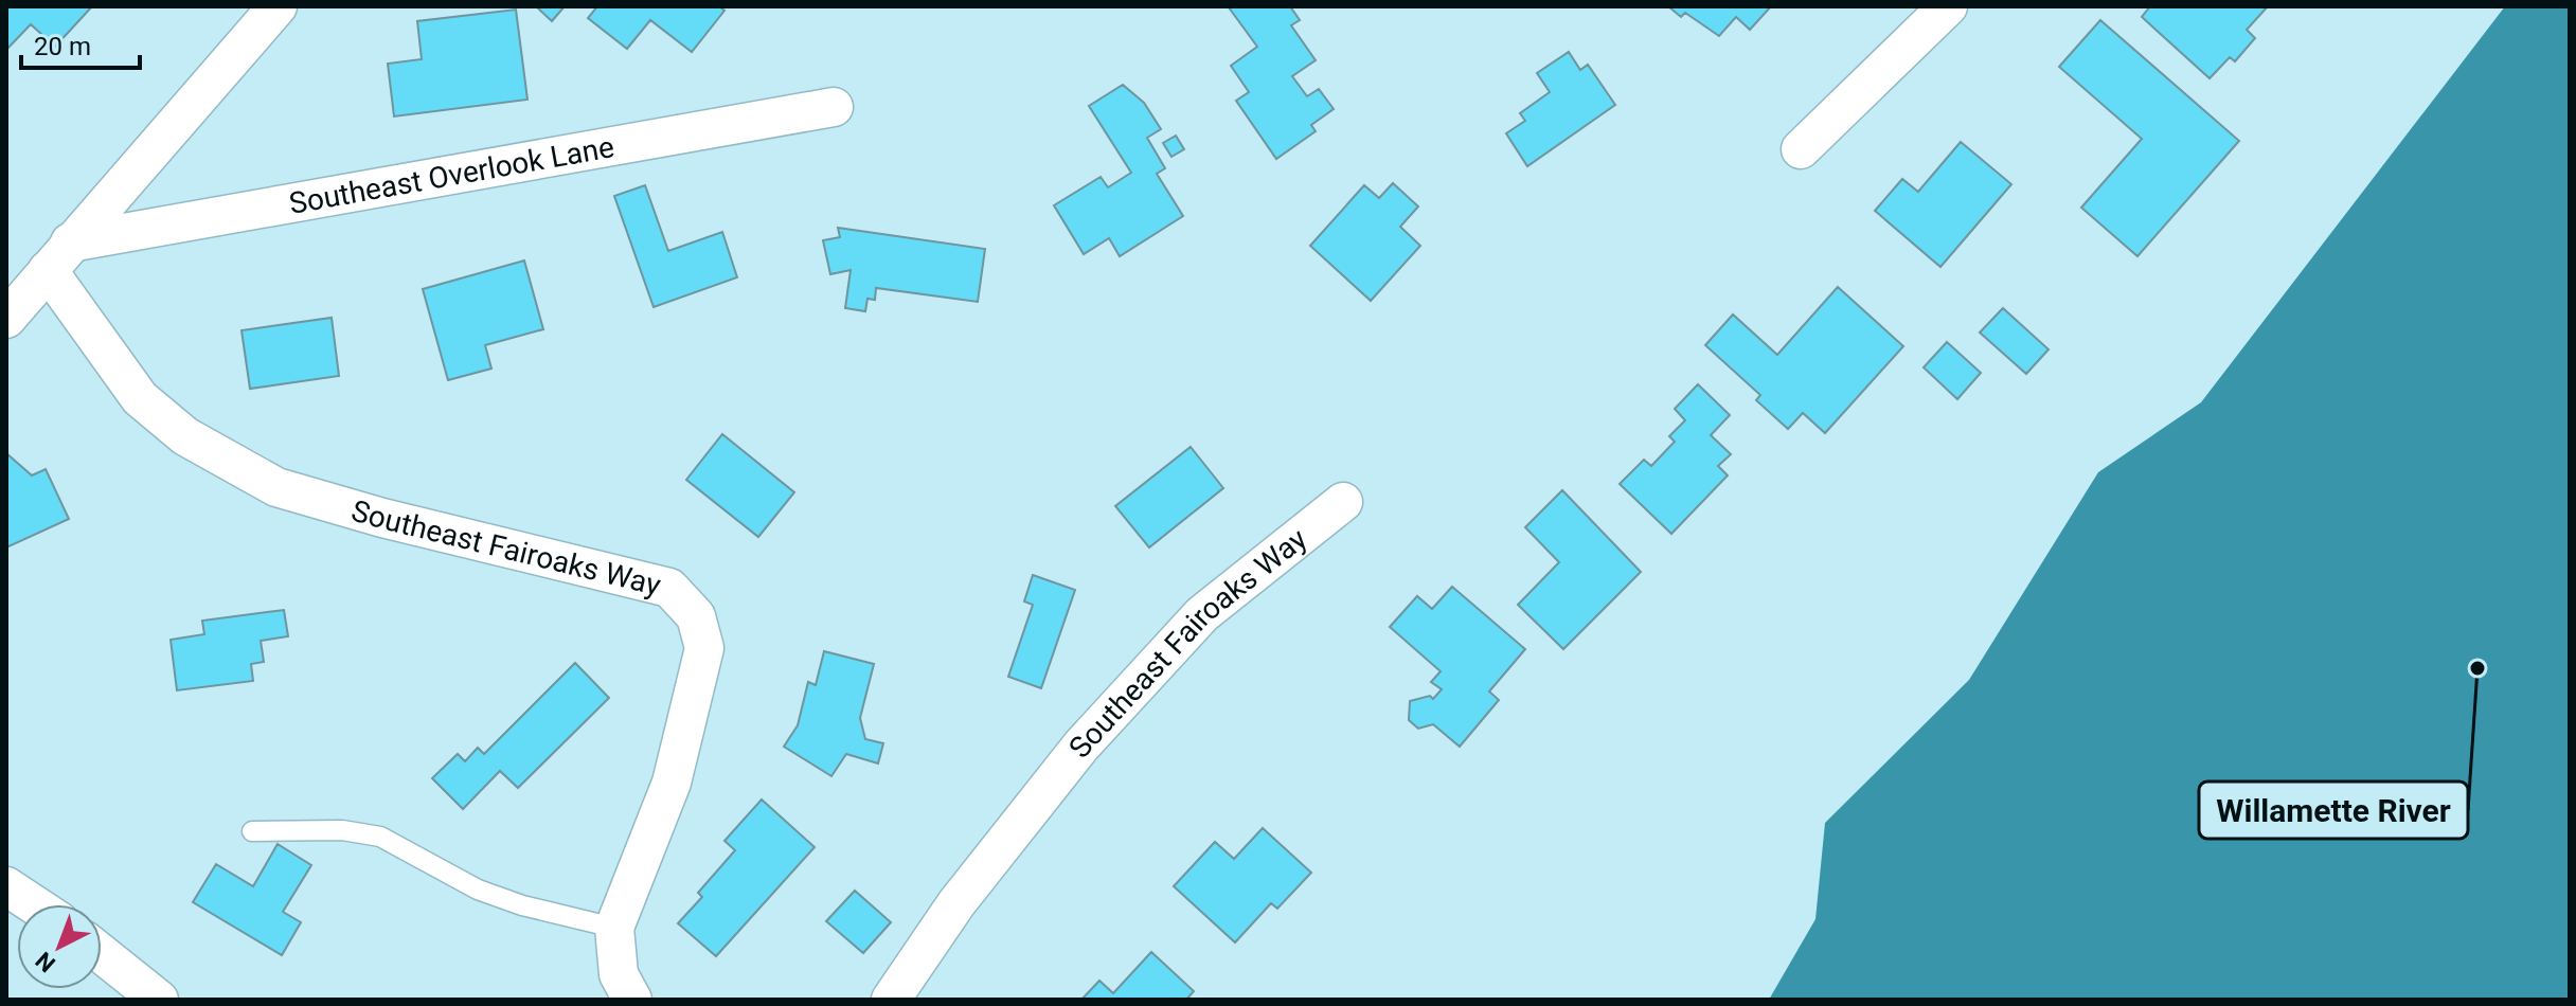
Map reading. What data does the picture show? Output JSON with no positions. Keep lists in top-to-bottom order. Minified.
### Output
{"streets":{"street":["Southeast Overlook Lane","Southeast Fairoaks Way"]},"crossings":[["Southeast Overlook Lane","Southeast Fairoaks Way"]],"places":["Willamette River"],"scale_bar":"20 m","north":"bottom left"}
